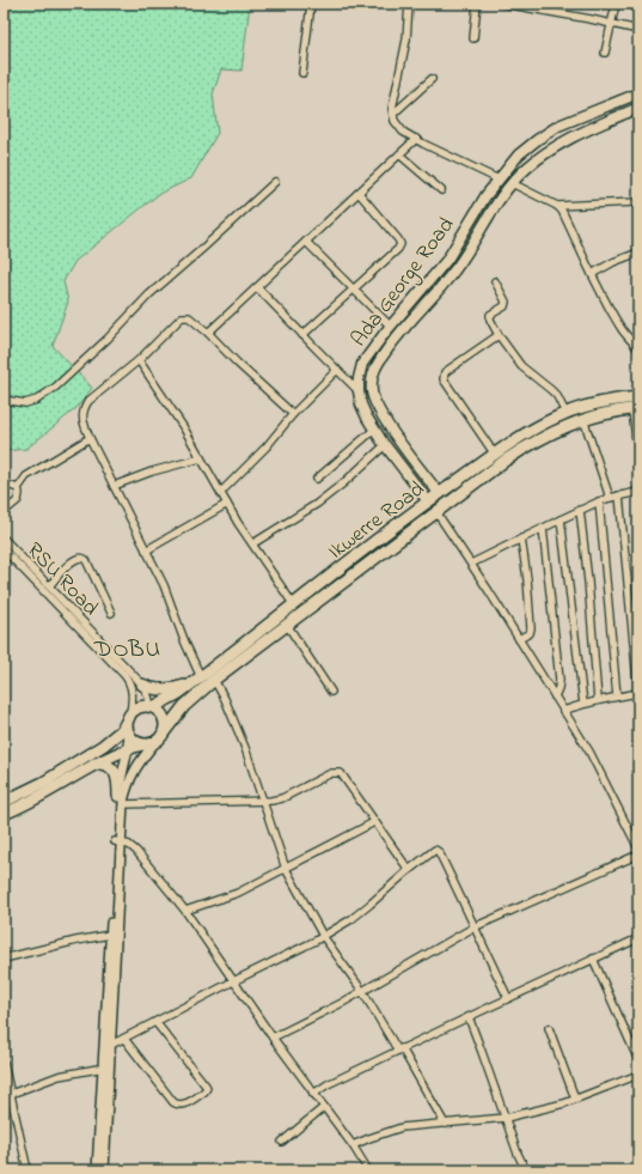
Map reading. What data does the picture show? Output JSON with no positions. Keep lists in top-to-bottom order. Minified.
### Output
{"streets":{"main road":["Ada George Road","Ikwerre Road"],"street":["RSU Road"]},"crossings":[["Ada George Road","Ikwerre Road"],["Ikwerre Road","RSU Road"]],"districts":["DOBU"]}
